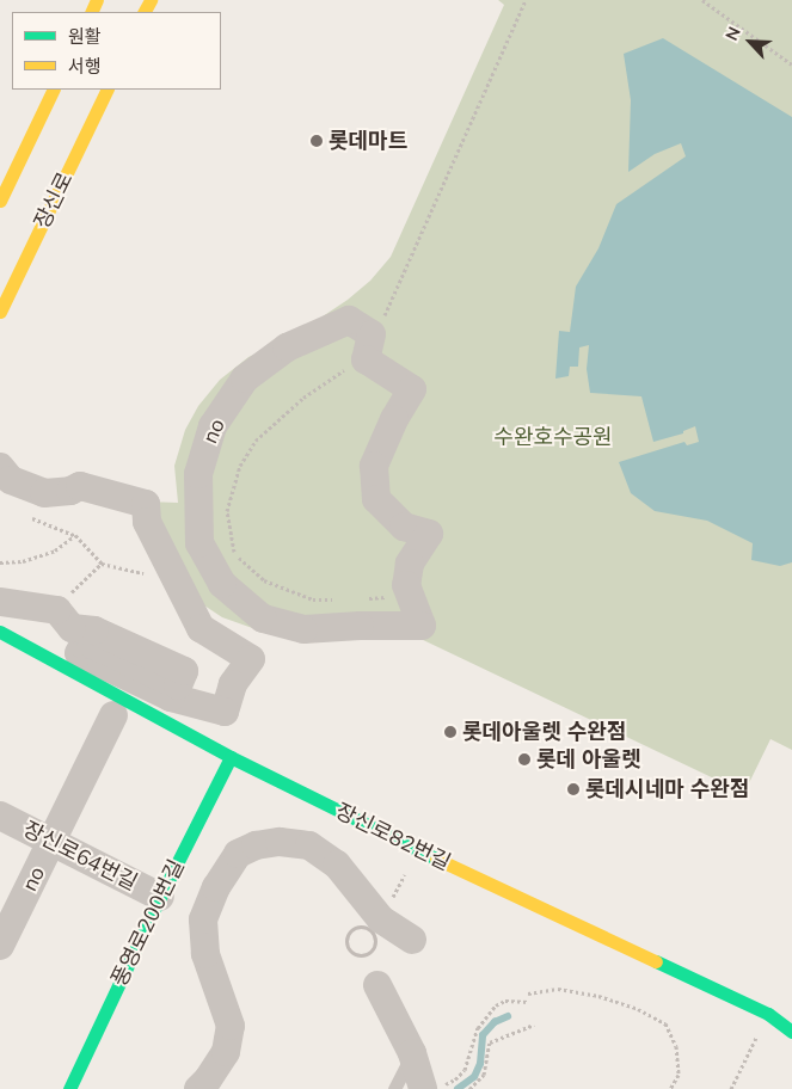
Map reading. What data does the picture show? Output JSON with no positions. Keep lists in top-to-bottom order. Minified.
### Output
{"streets":{"street":["장신로","no","장신로82번길","장신로64번길","풍영로200번길"]},"crossings":[["no","장신로64번길"],["장신로82번길","풍영로200번길"],["장신로64번길","풍영로200번길"]],"parks":["수완호수공원"],"places":["롯데마트","롯데아울렛 수완점","롯데 아울렛","롯데시네마 수완점"],"legend":["원활","서행"],"north":"top left"}
